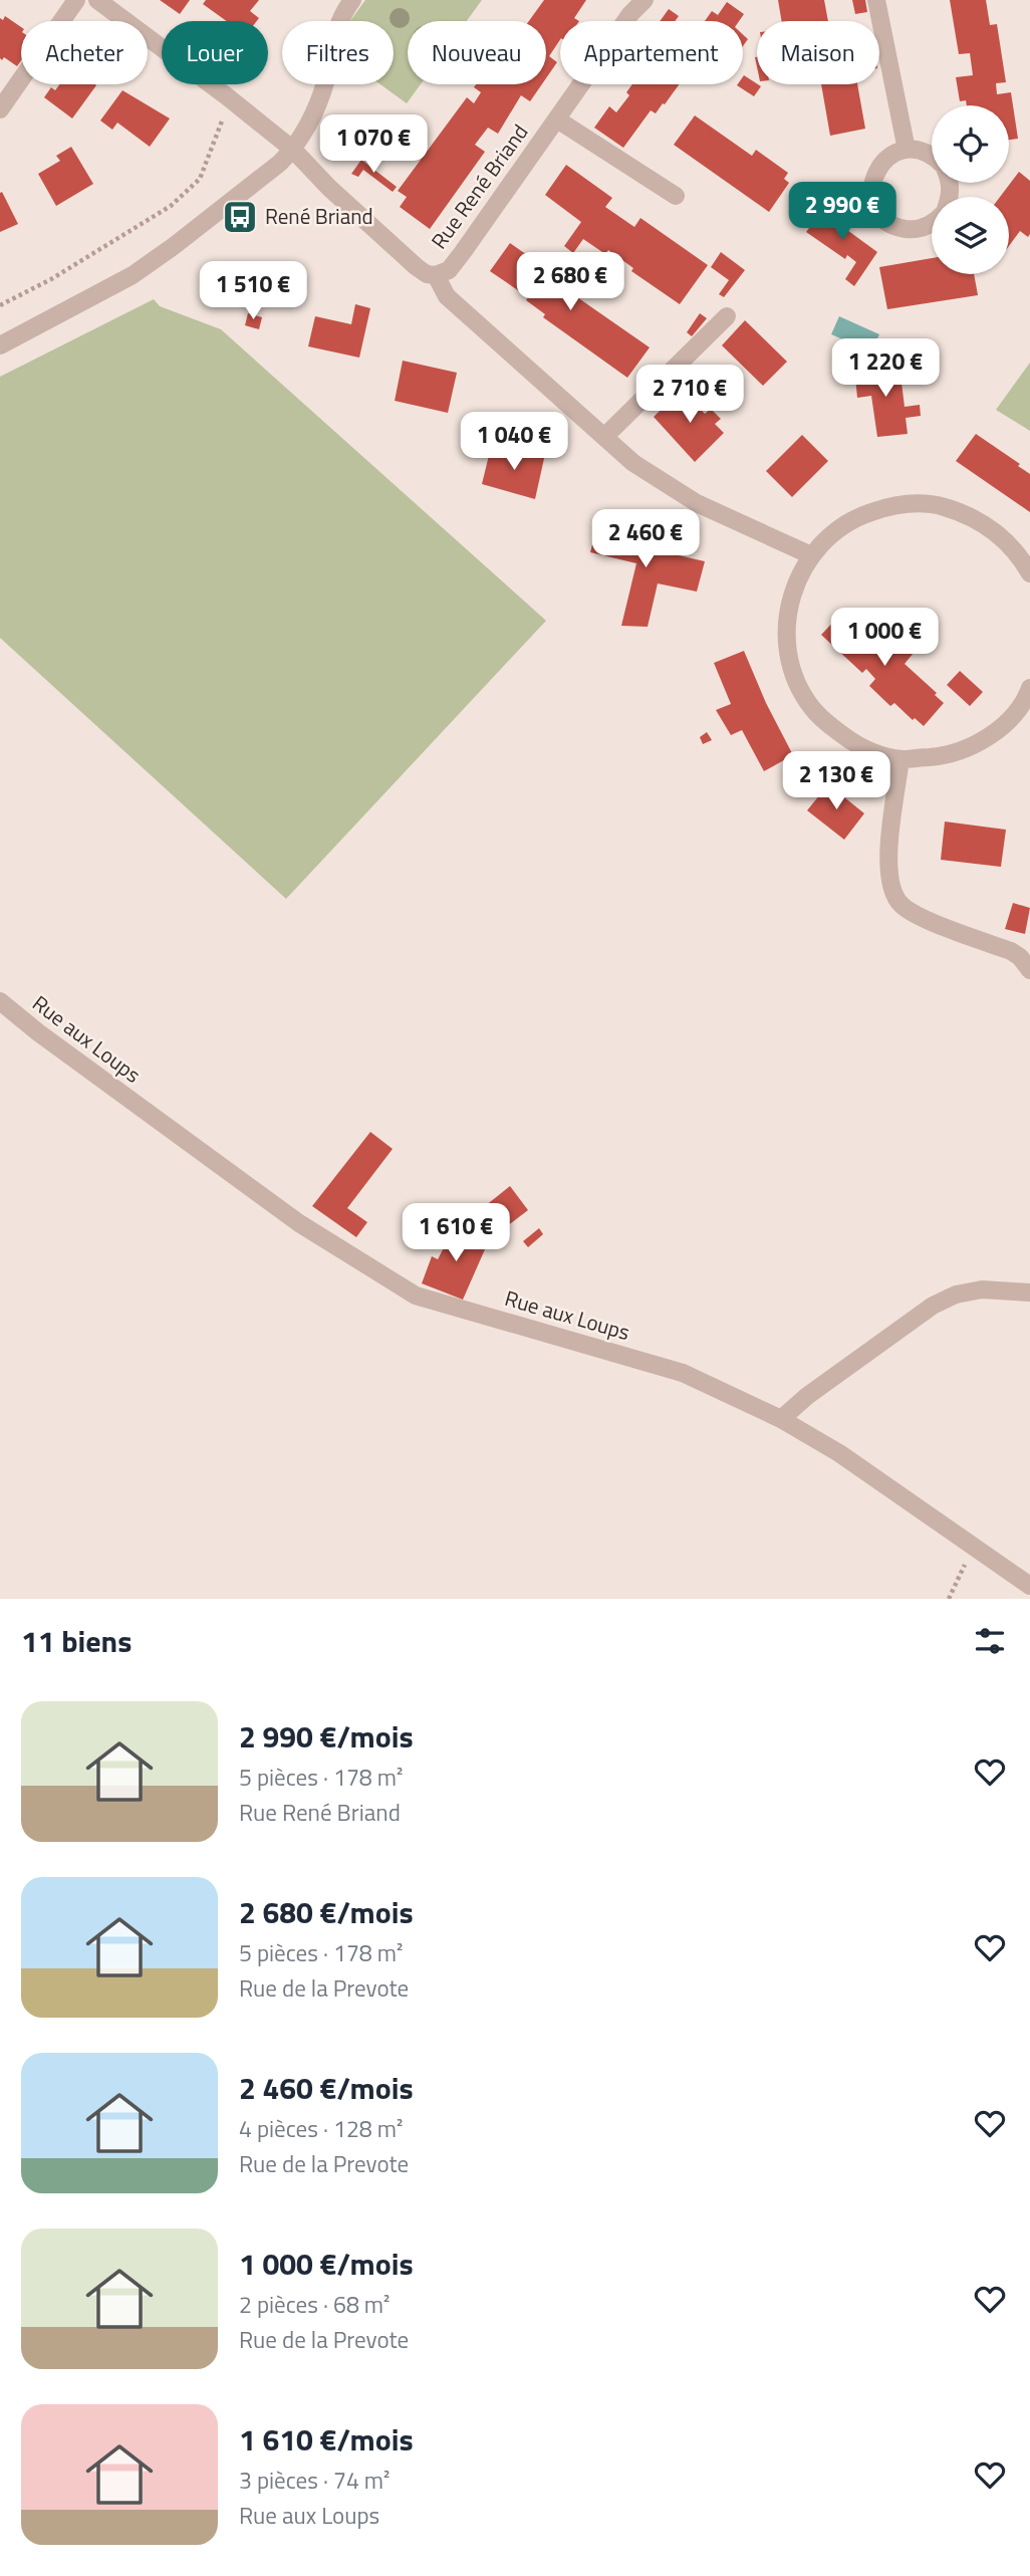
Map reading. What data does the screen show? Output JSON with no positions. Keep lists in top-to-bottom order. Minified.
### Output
{"streets":{"street":["Rue René Briand","Rue aux Loups"]},"places":{"bus stop":["René Briand"]},"page":{"chip":["Acheter","Louer","Filtres","Nouveau","Appartement","Maison"],"price":["1 070 €","2 990 €","2 680 €","1 510 €","1 220 €","2 710 €","1 040 €","2 460 €","1 000 €","2 130 €","1 610 €"],"heading":"11 biens","list":[{"name":"2 990 €/mois","note":"5 pièces · 178 m² · Rue René Briand"},{"name":"2 680 €/mois","note":"5 pièces · 178 m² · Rue de la Prevote"},{"name":"2 460 €/mois","note":"4 pièces · 128 m² · Rue de la Prevote"},{"name":"1 000 €/mois","note":"2 pièces · 68 m² · Rue de la Prevote"},{"name":"1 610 €/mois","note":"3 pièces · 74 m² · Rue aux Loups"}]}}
